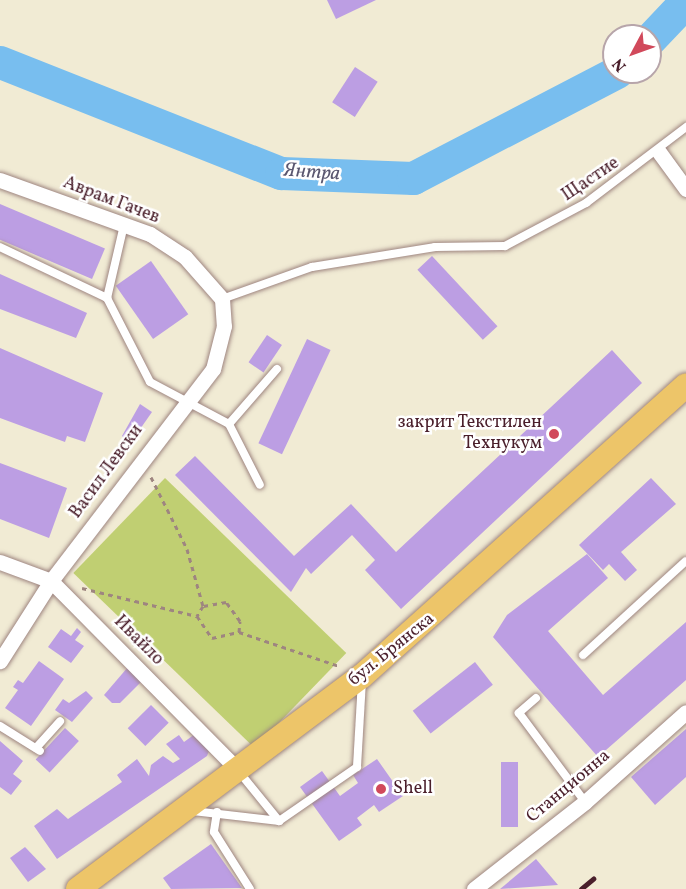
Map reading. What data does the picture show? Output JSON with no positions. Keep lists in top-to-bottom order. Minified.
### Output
{"streets":{"main road":["бул. Брянска"],"street":["Аврам Гачев","Васил Левски","Ивайло","Станционна"],"lane":["Щастие"]},"crossings":[["Щастие","Аврам Гачев"],["Щастие","Васил Левски"],["Аврам Гачев","Васил Левски"],["Васил Левски","Ивайло"],["Ивайло","бул. Брянска"]],"water":["Янтра"],"places":["закрит Текстилен Технукум","Shell"],"north":"bottom left"}
